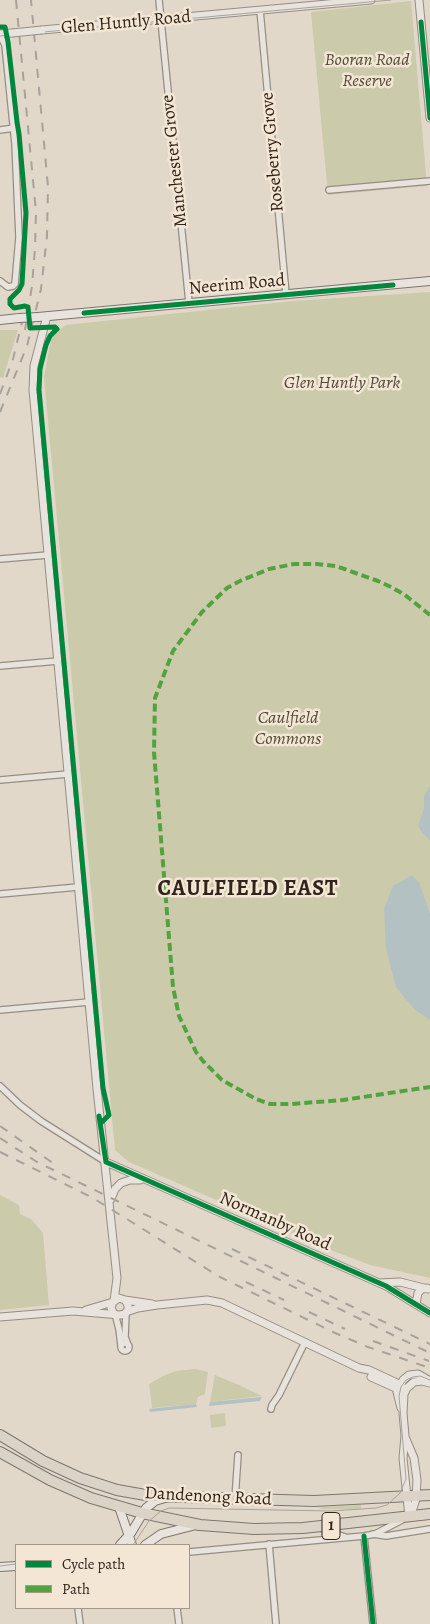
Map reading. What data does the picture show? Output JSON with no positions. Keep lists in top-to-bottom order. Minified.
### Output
{"streets":{"highway":["Dandenong Road","1"],"main road":["Neerim Road"],"street":["Glen Huntly Road","Roseberry Grove","Manchester Grove","Normanby Road"]},"crossings":[["Glen Huntly Road","Roseberry Grove"],["Glen Huntly Road","Manchester Grove"],["Roseberry Grove","Neerim Road"],["Manchester Grove","Neerim Road"]],"districts":["CAULFIELD EAST"],"parks":["Booran Road Reserve","Glen Huntly Park","Caulfield Commons"],"legend":["Cycle path","Path"]}
